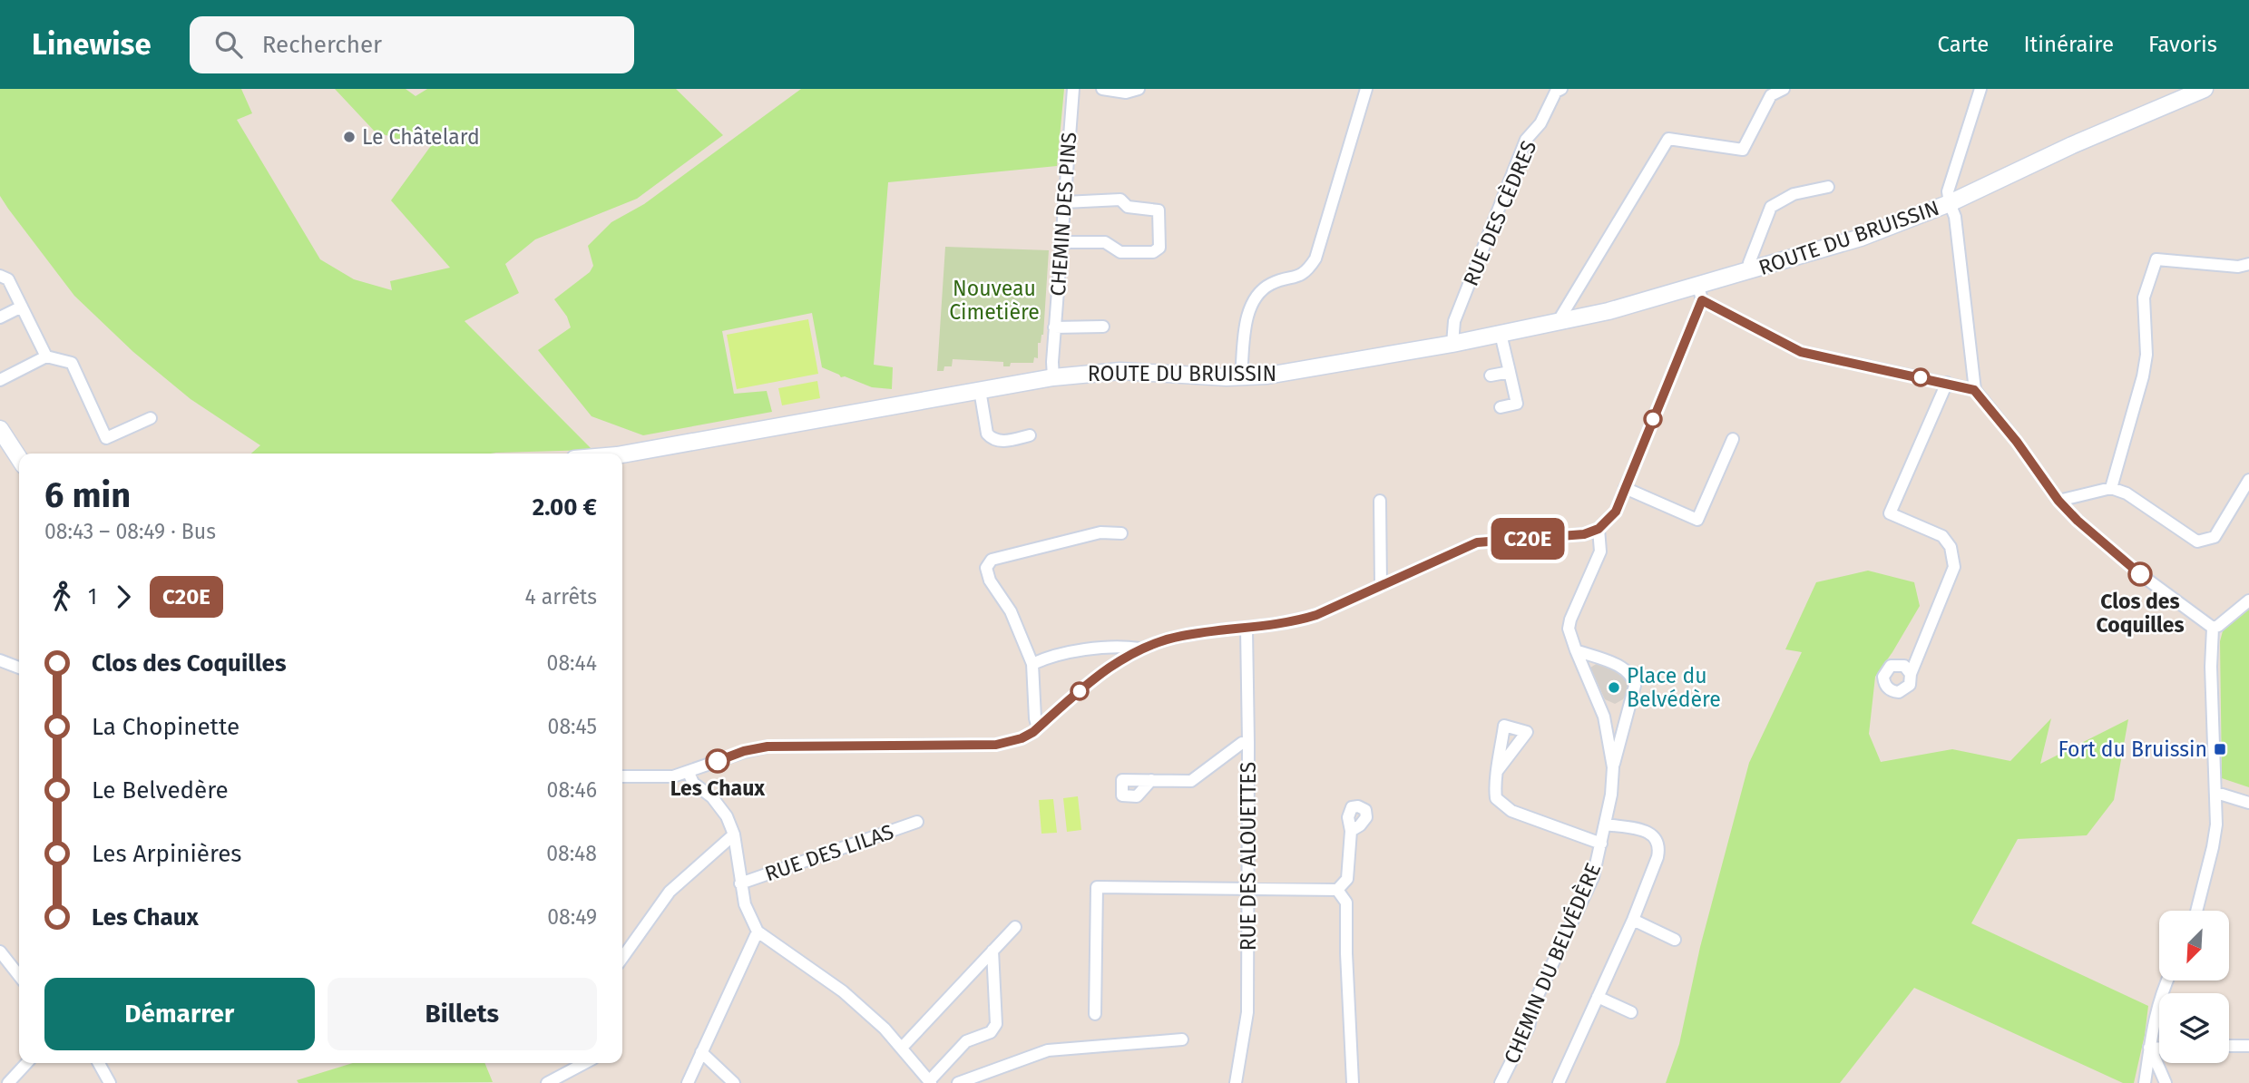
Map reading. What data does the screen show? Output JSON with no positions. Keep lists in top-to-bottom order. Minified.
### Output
{"streets":{"street":["RUE DES CÈDRES","CHEMIN DES PINS","ROUTE DU BRUISSIN","RUE DES LILAS","RUE DES ALOUETTES","CHEMIN DU BELVÉDÈRE"]},"crossings":[["RUE DES CÈDRES","ROUTE DU BRUISSIN"],["CHEMIN DES PINS","ROUTE DU BRUISSIN"]],"parks":["Nouveau Cimetière"],"places":{"other":["Le Châtelard","Clos des Coquilles","Place du Belvédère","Les Chaux"],"transit":["Fort du Bruissin"]},"lines":["bus line C20E"],"north":"bottom left","page":{"header":"Linewise","search":"Rechercher","nav":["Carte","Itinéraire","Favoris"],"on_map":"C20E","heading":["6 min","08:43 – 08:49 · Bus","2.00 €"],"legs":["1","C20E","4 arrêts"],"list":[{"name":"Clos des Coquilles","value":"08:44"},{"name":"La Chopinette","value":"08:45"},{"name":"Le Belvedère","value":"08:46"},{"name":"Les Arpinières","value":"08:48"},{"name":"Les Chaux","value":"08:49"}],"buttons":["Démarrer","Billets"]}}
